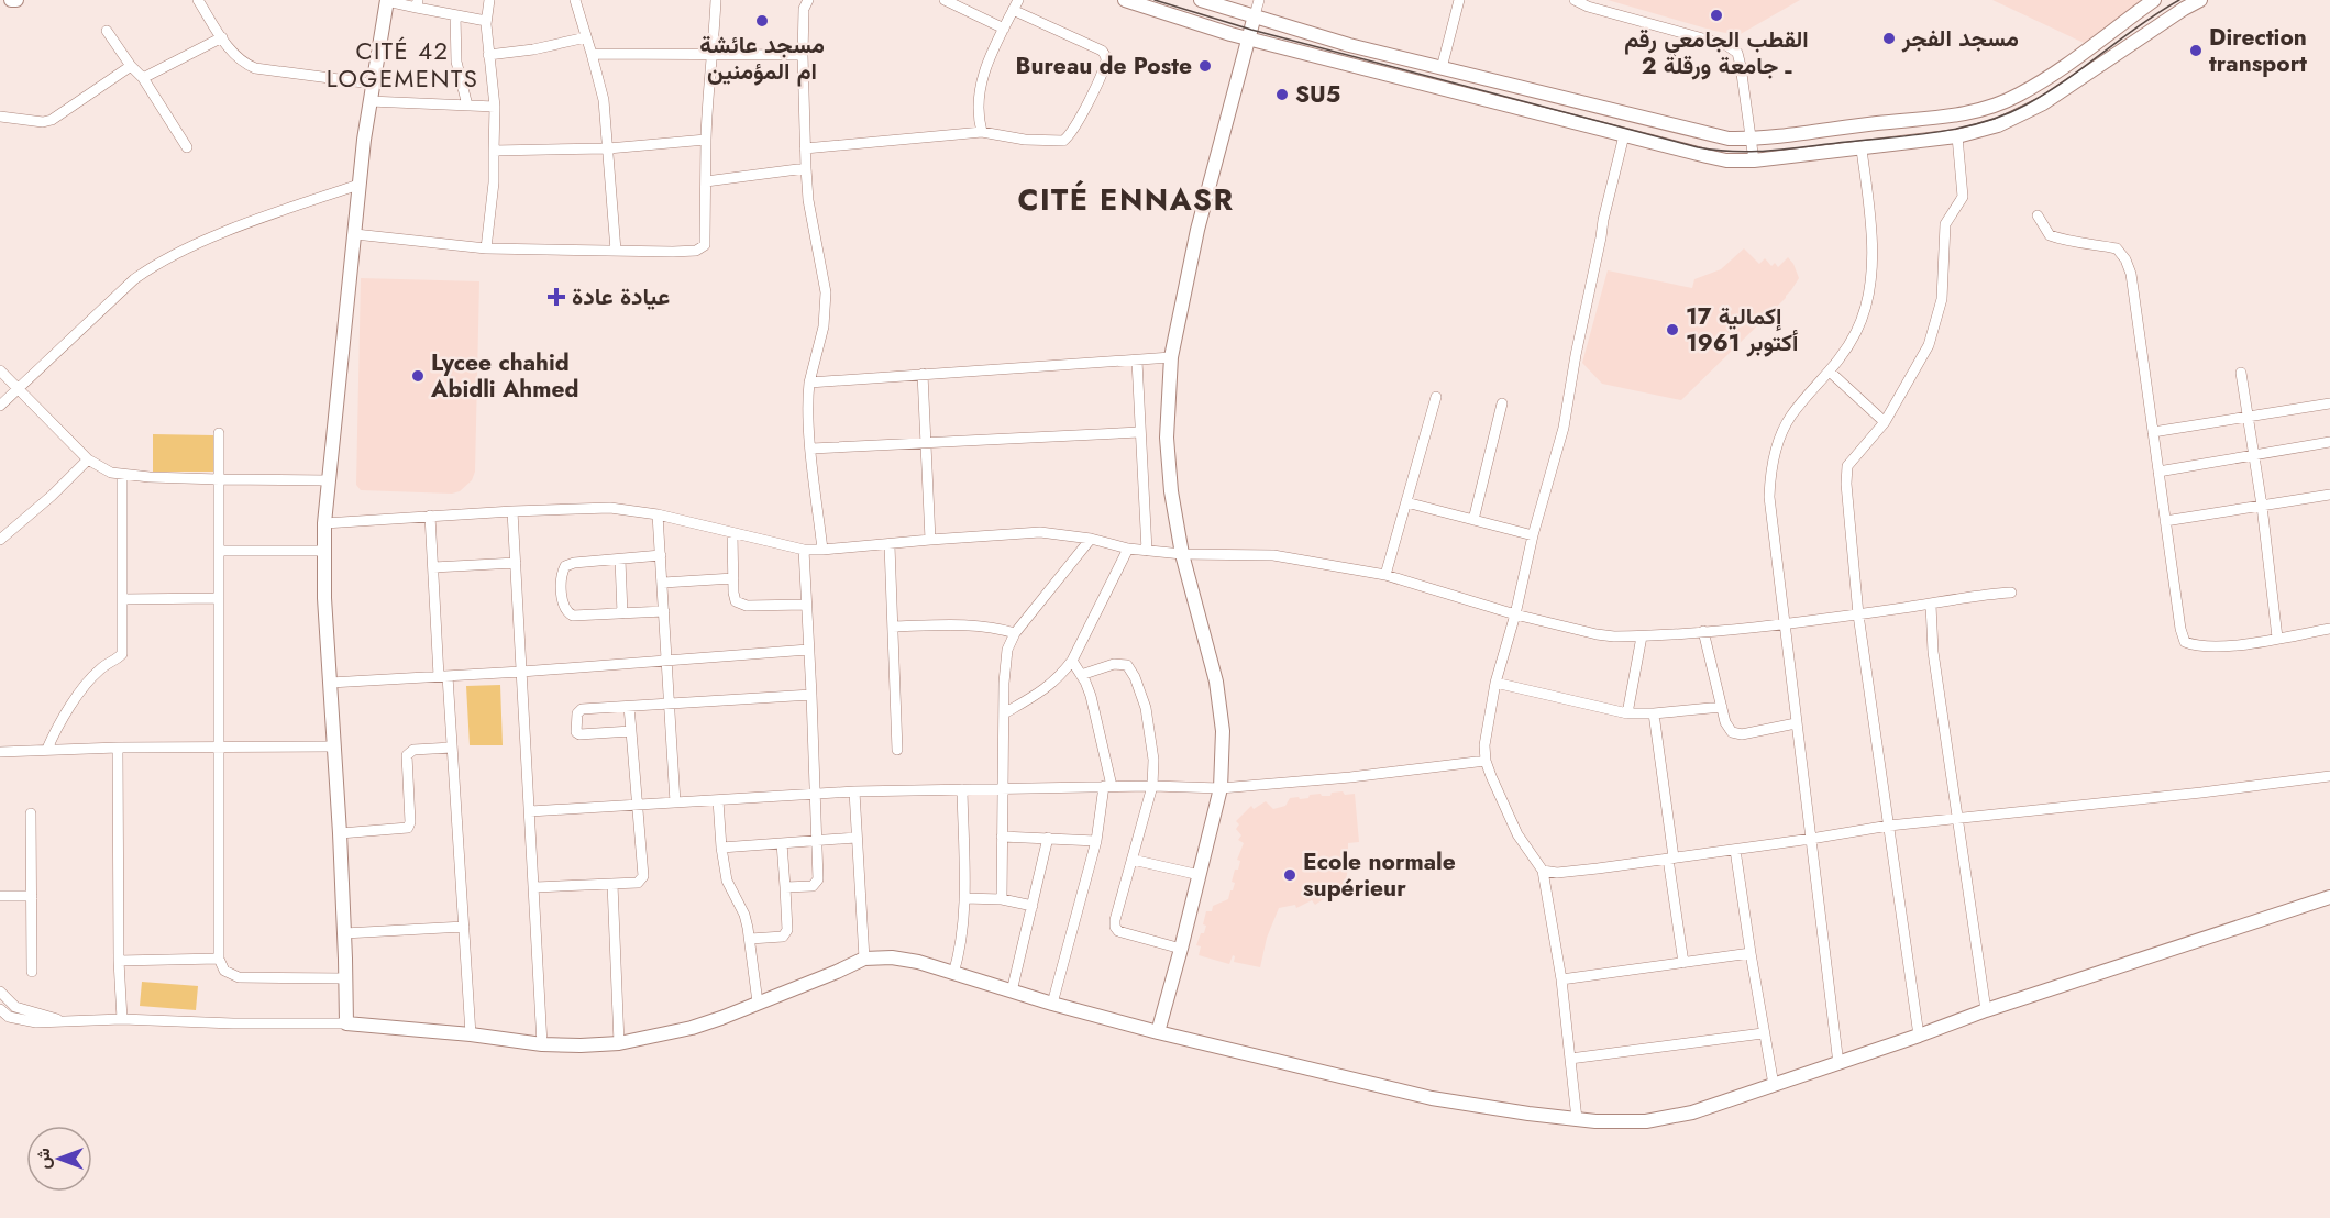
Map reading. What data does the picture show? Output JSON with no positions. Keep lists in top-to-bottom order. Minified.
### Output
{"districts":["CITÉ 42 LOGEMENTS","CITÉ ENNASR"],"places":{"other":["القطب الجامعي رقم 2 ـ جامعة ورقلة","مسجد عائشة ام المؤمنين","مسجد الفجر","Direction transport","Bureau de Poste","SU5","إكمالية 17 أكتوبر 1961","Lycee chahid Abidli Ahmed","Ecole normale supérieur"],"health":["عيادة عادة"]},"north":"left"}
